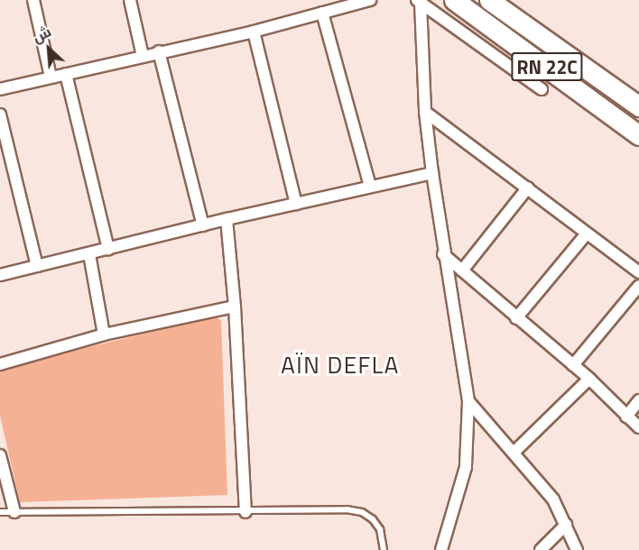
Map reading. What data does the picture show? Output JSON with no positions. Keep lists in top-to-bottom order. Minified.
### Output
{"streets":{"highway":["RN 22C"]},"districts":["AÏN DEFLA"],"north":"top left"}
